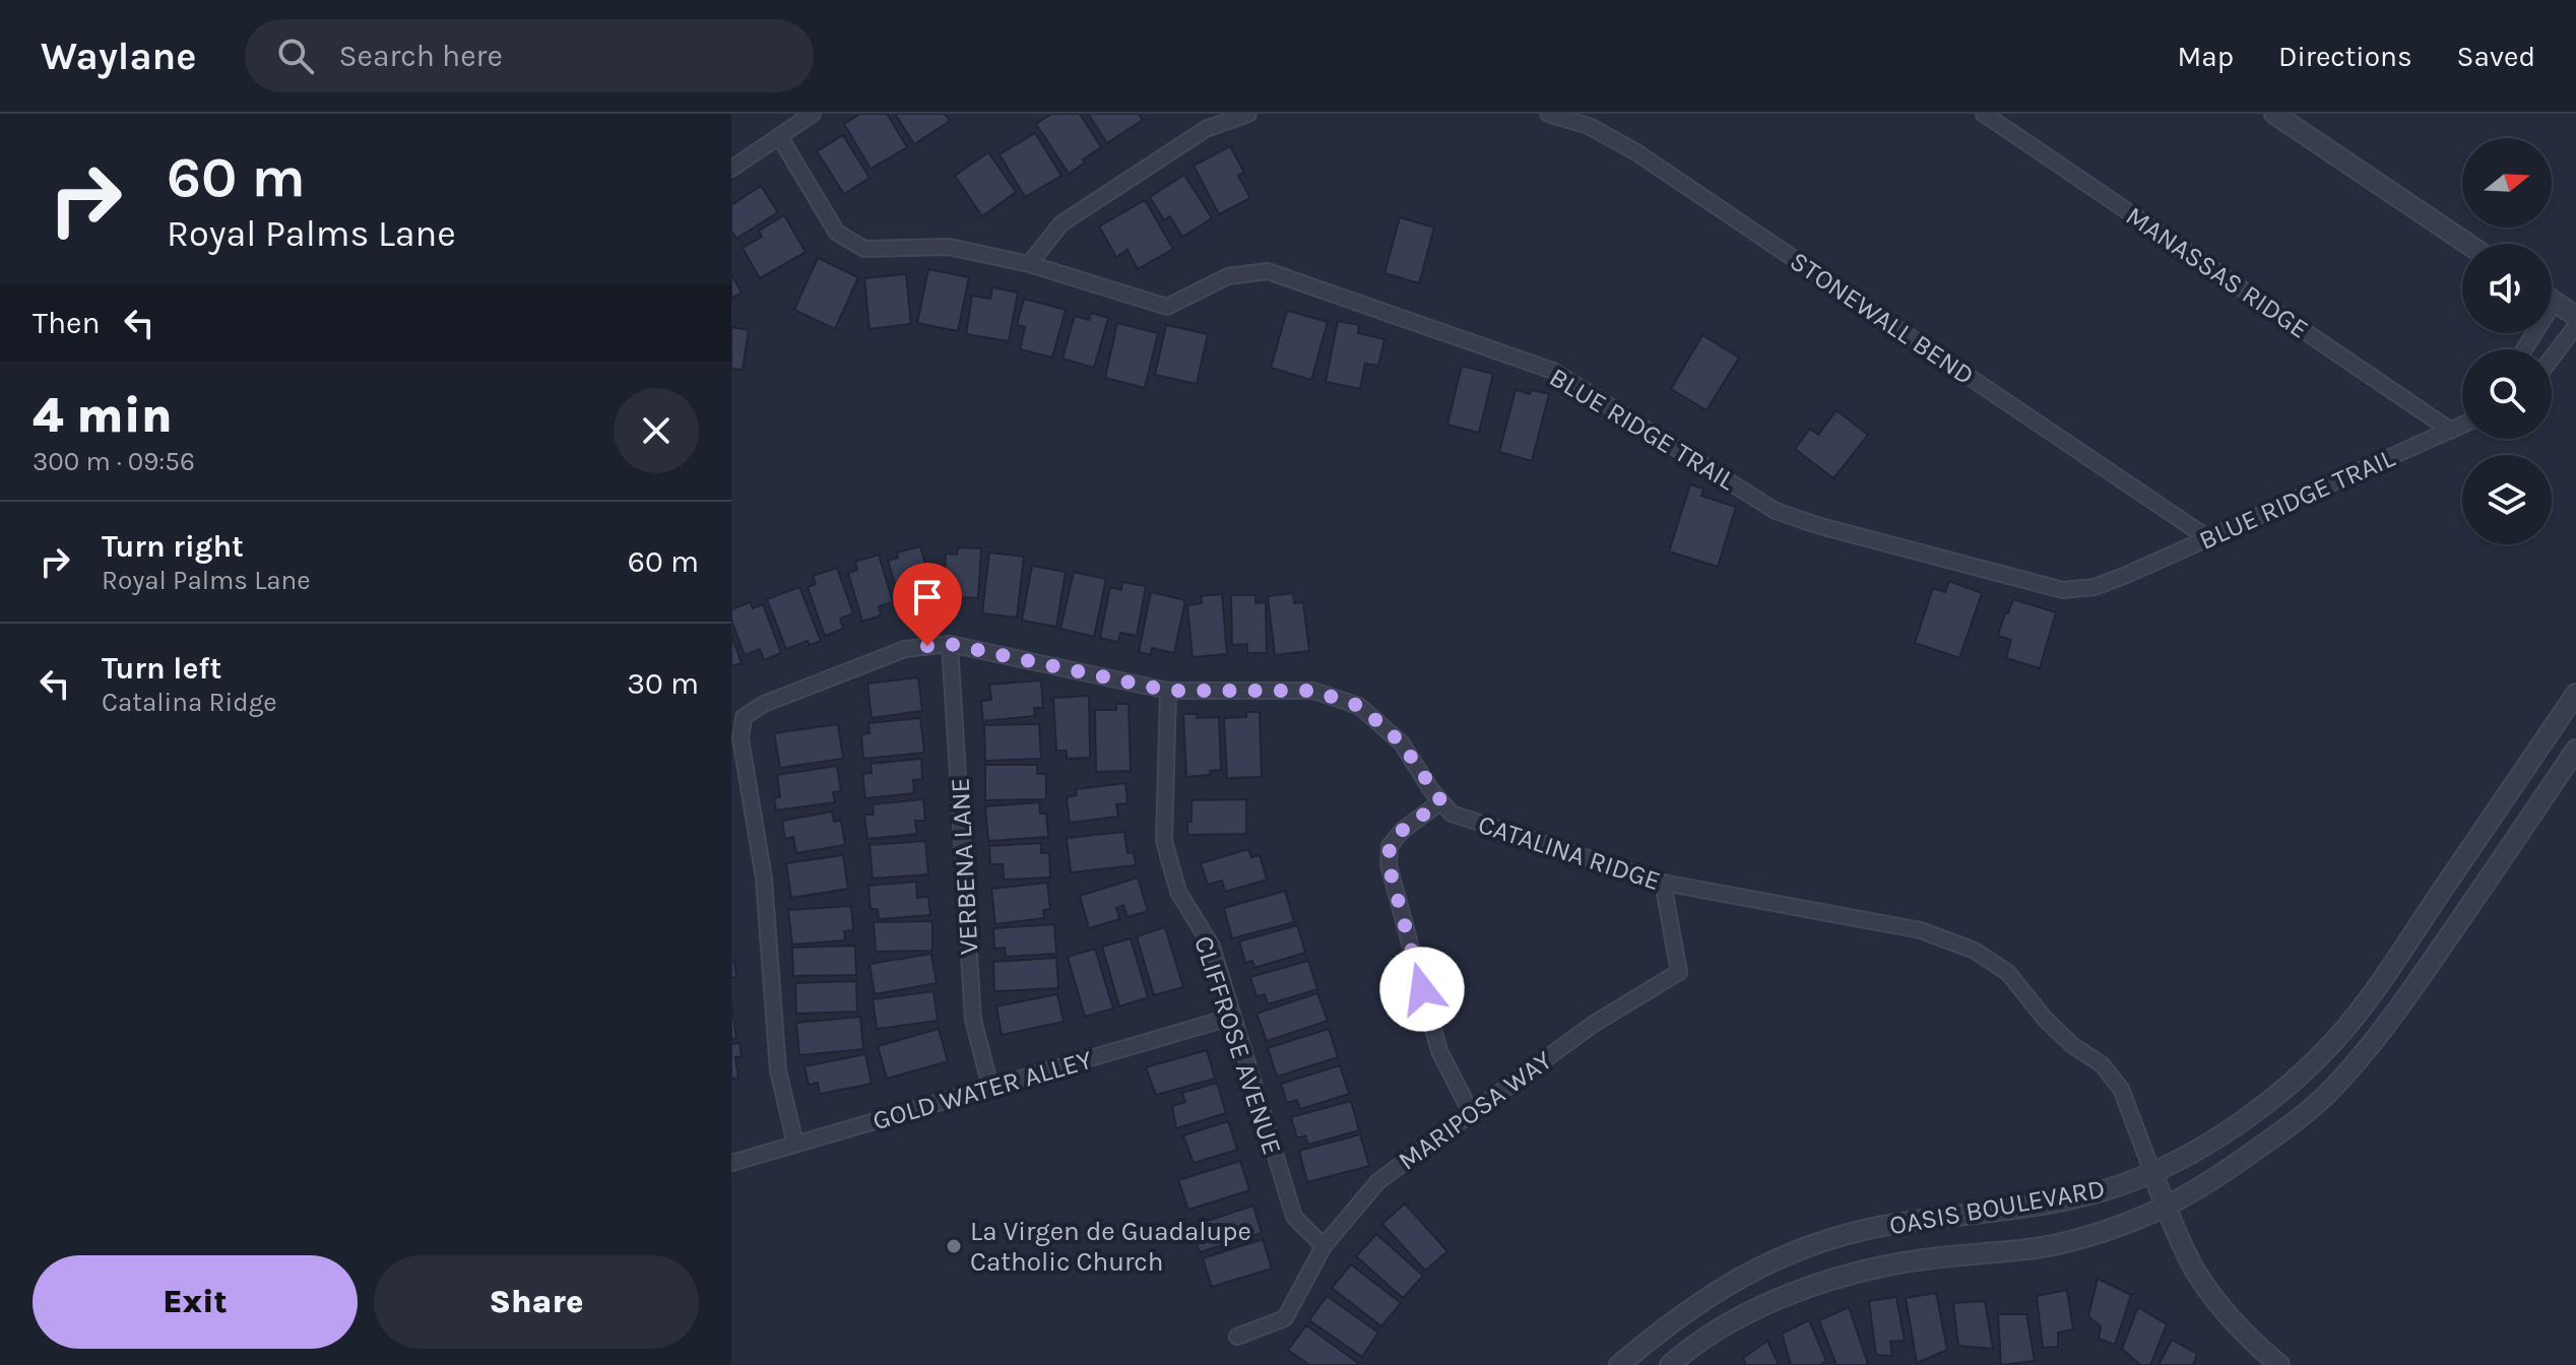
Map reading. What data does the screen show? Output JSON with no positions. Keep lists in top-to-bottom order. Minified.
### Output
{"streets":{"street":["MANASSAS RIDGE","STONEWALL BEND","BLUE RIDGE TRAIL","CATALINA RIDGE","VERBENA LANE","CLIFFROSE AVENUE","GOLD WATER ALLEY","MARIPOSA WAY","OASIS BOULEVARD"]},"crossings":[["MANASSAS RIDGE","BLUE RIDGE TRAIL"],["STONEWALL BEND","BLUE RIDGE TRAIL"],["CATALINA RIDGE","VERBENA LANE"],["CATALINA RIDGE","CLIFFROSE AVENUE"],["CATALINA RIDGE","GOLD WATER ALLEY"],["CATALINA RIDGE","MARIPOSA WAY"],["CATALINA RIDGE","OASIS BOULEVARD"],["VERBENA LANE","GOLD WATER ALLEY"],["CLIFFROSE AVENUE","GOLD WATER ALLEY"],["CLIFFROSE AVENUE","MARIPOSA WAY"]],"places":["La Virgen de Guadalupe Catholic Church"],"north":"right","page":{"header":"Waylane","search":"Search here","nav":["Map","Directions","Saved"],"turn":["60 m","Royal Palms Lane"],"then":"Then","heading":["4 min","300 m · 09:56"],"list":[{"name":"Turn right","note":"Royal Palms Lane","value":"60 m"},{"name":"Turn left","note":"Catalina Ridge","value":"30 m"}],"buttons":["Exit","Share"]}}
